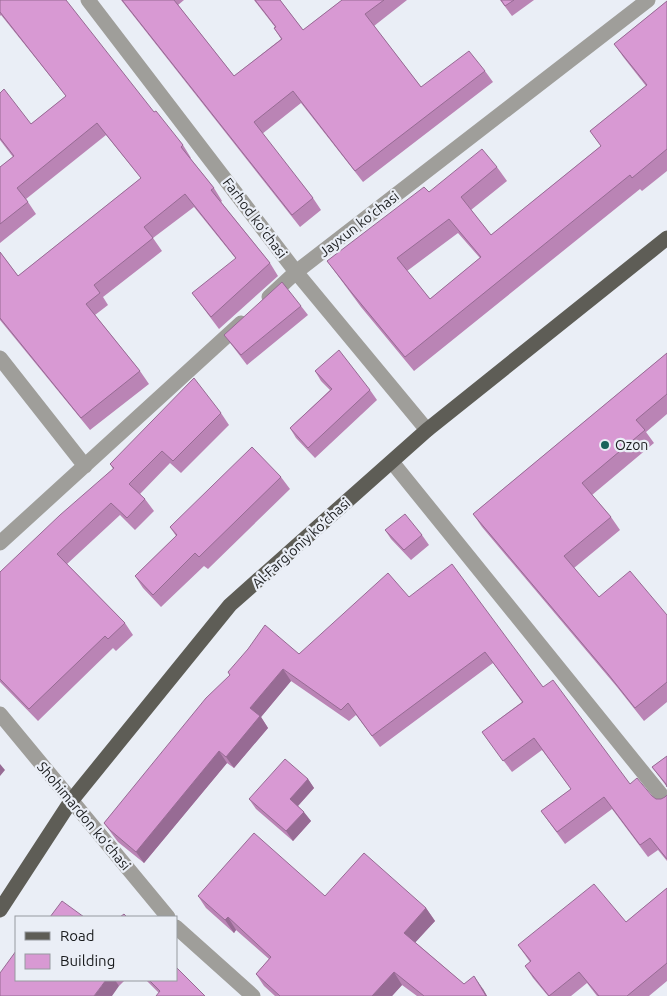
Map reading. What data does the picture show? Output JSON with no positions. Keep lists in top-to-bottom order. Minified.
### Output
{"streets":{"main road":["Al-Fargʻoniy koʻchasi"],"street":["Farhod koʻchasi","Jayxun koʻchasi","Shohimardon koʻchasi"]},"crossings":[["Farhod koʻchasi","Jayxun koʻchasi"],["Farhod koʻchasi","Al-Fargʻoniy koʻchasi"],["Al-Fargʻoniy koʻchasi","Shohimardon koʻchasi"]],"places":["Ozon"],"legend":["Road","Building"]}
